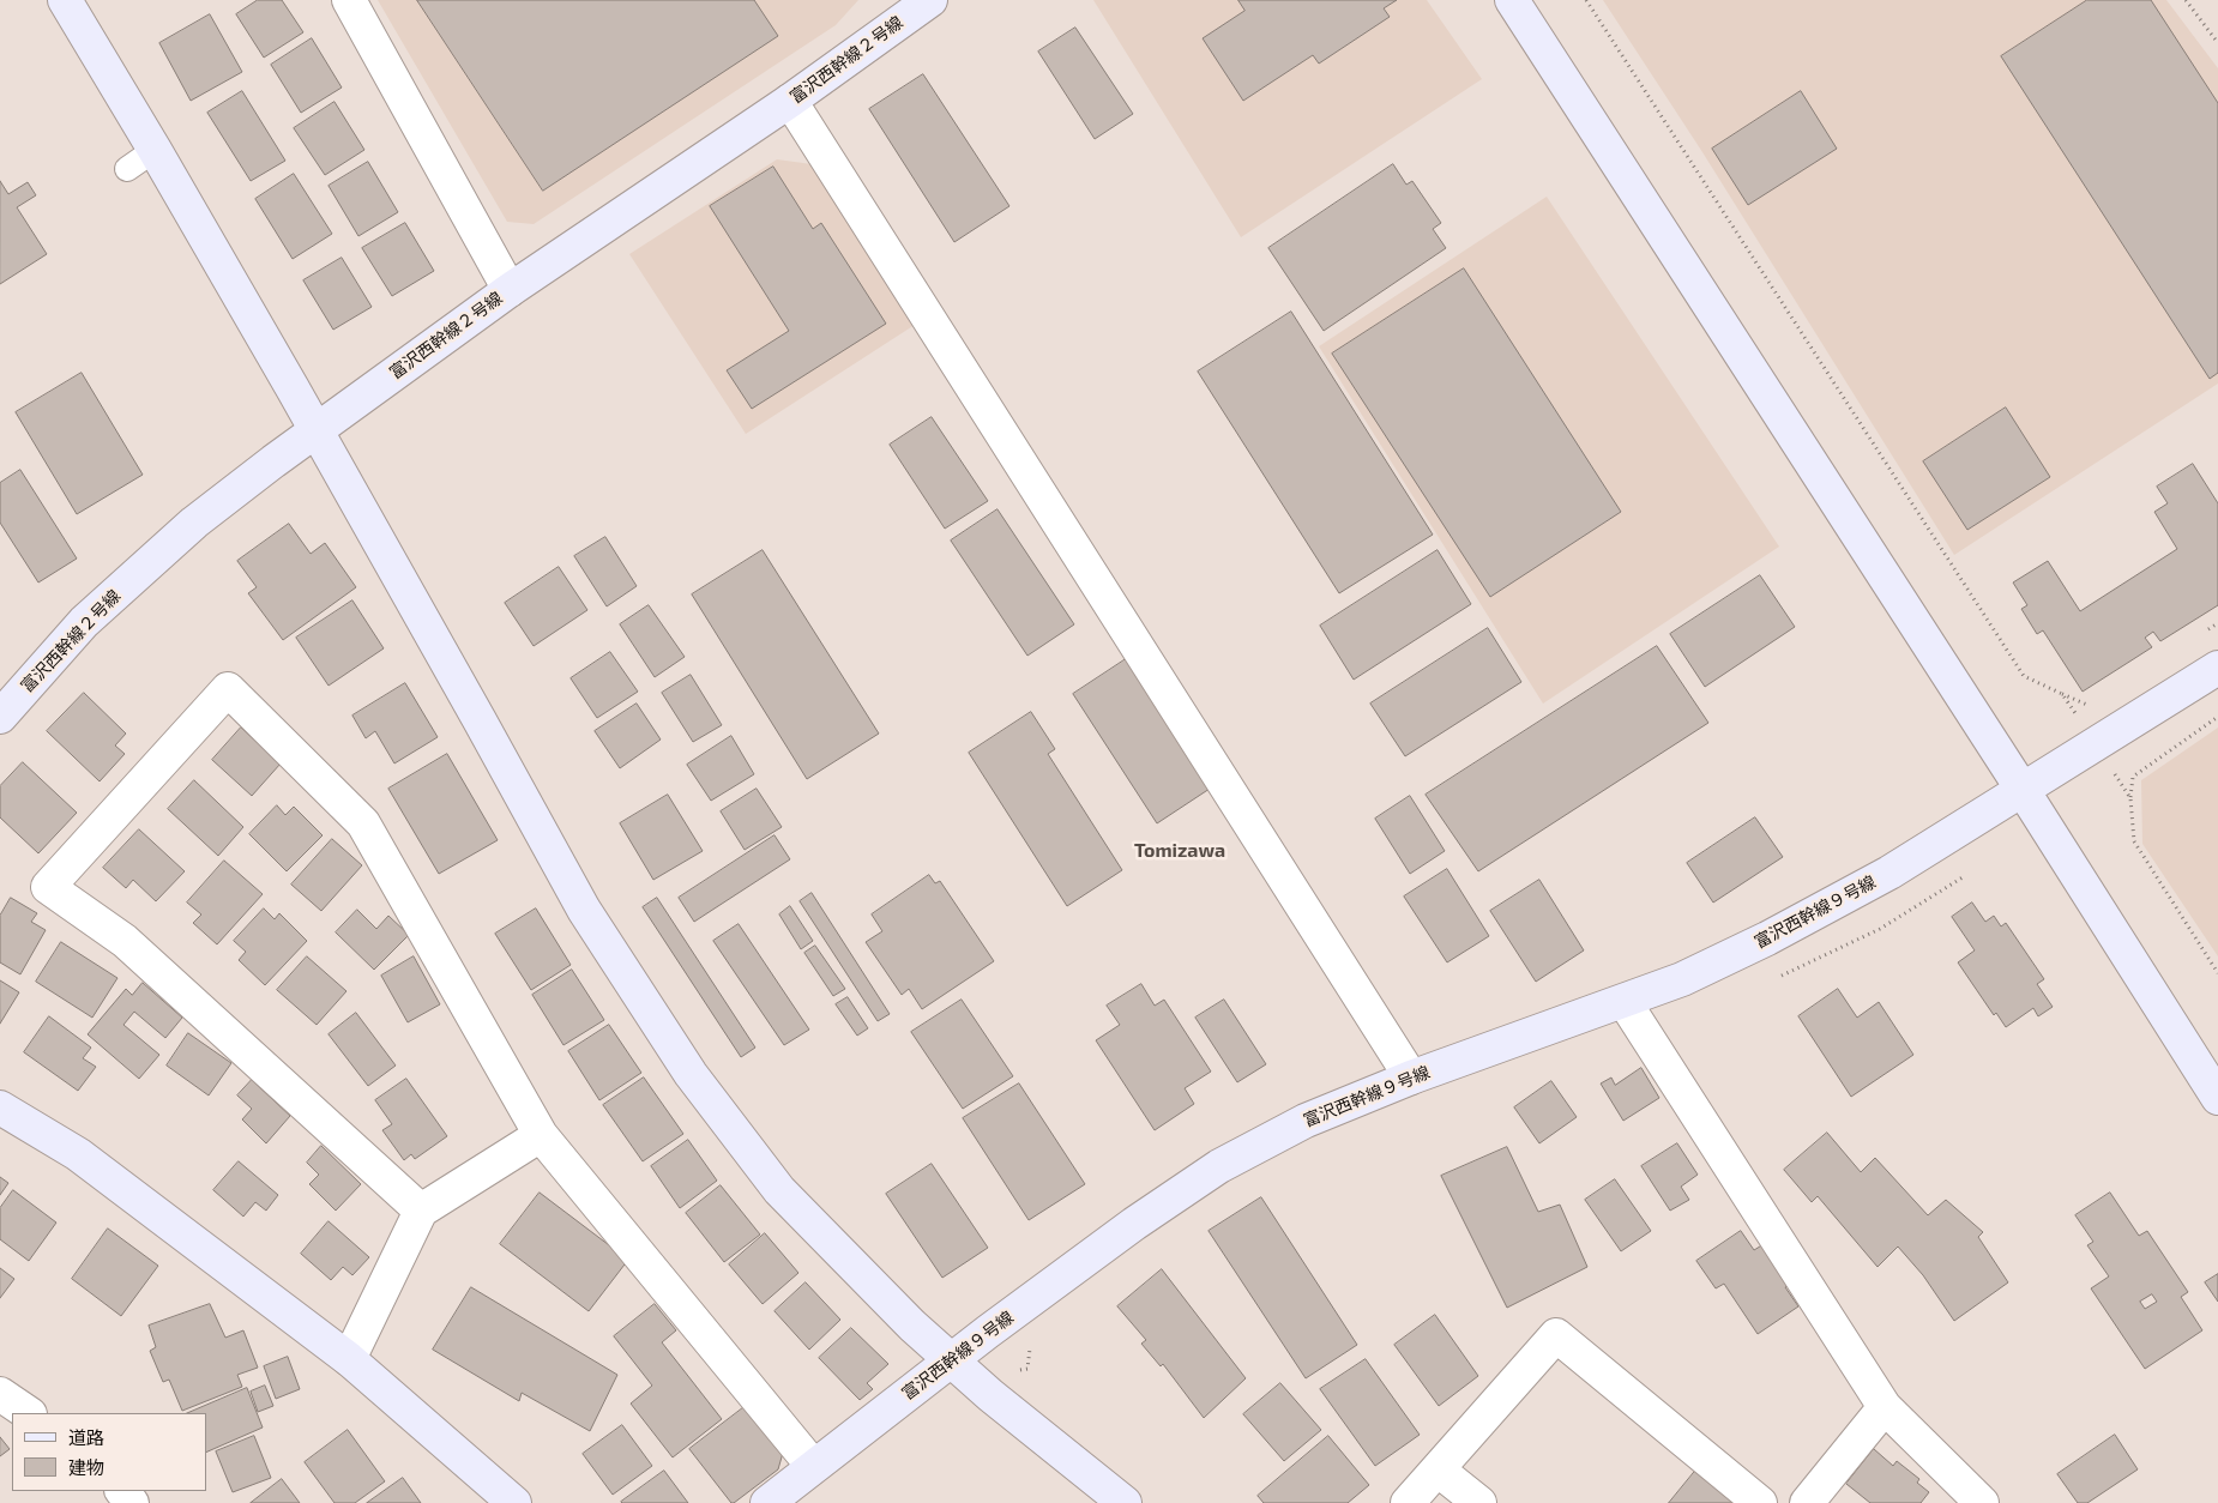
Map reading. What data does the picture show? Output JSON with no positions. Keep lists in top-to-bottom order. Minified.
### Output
{"streets":{"street":["富沢西幹線２号線","富沢西幹線９号線"]},"districts":["Tomizawa"],"legend":["道路","建物"]}
